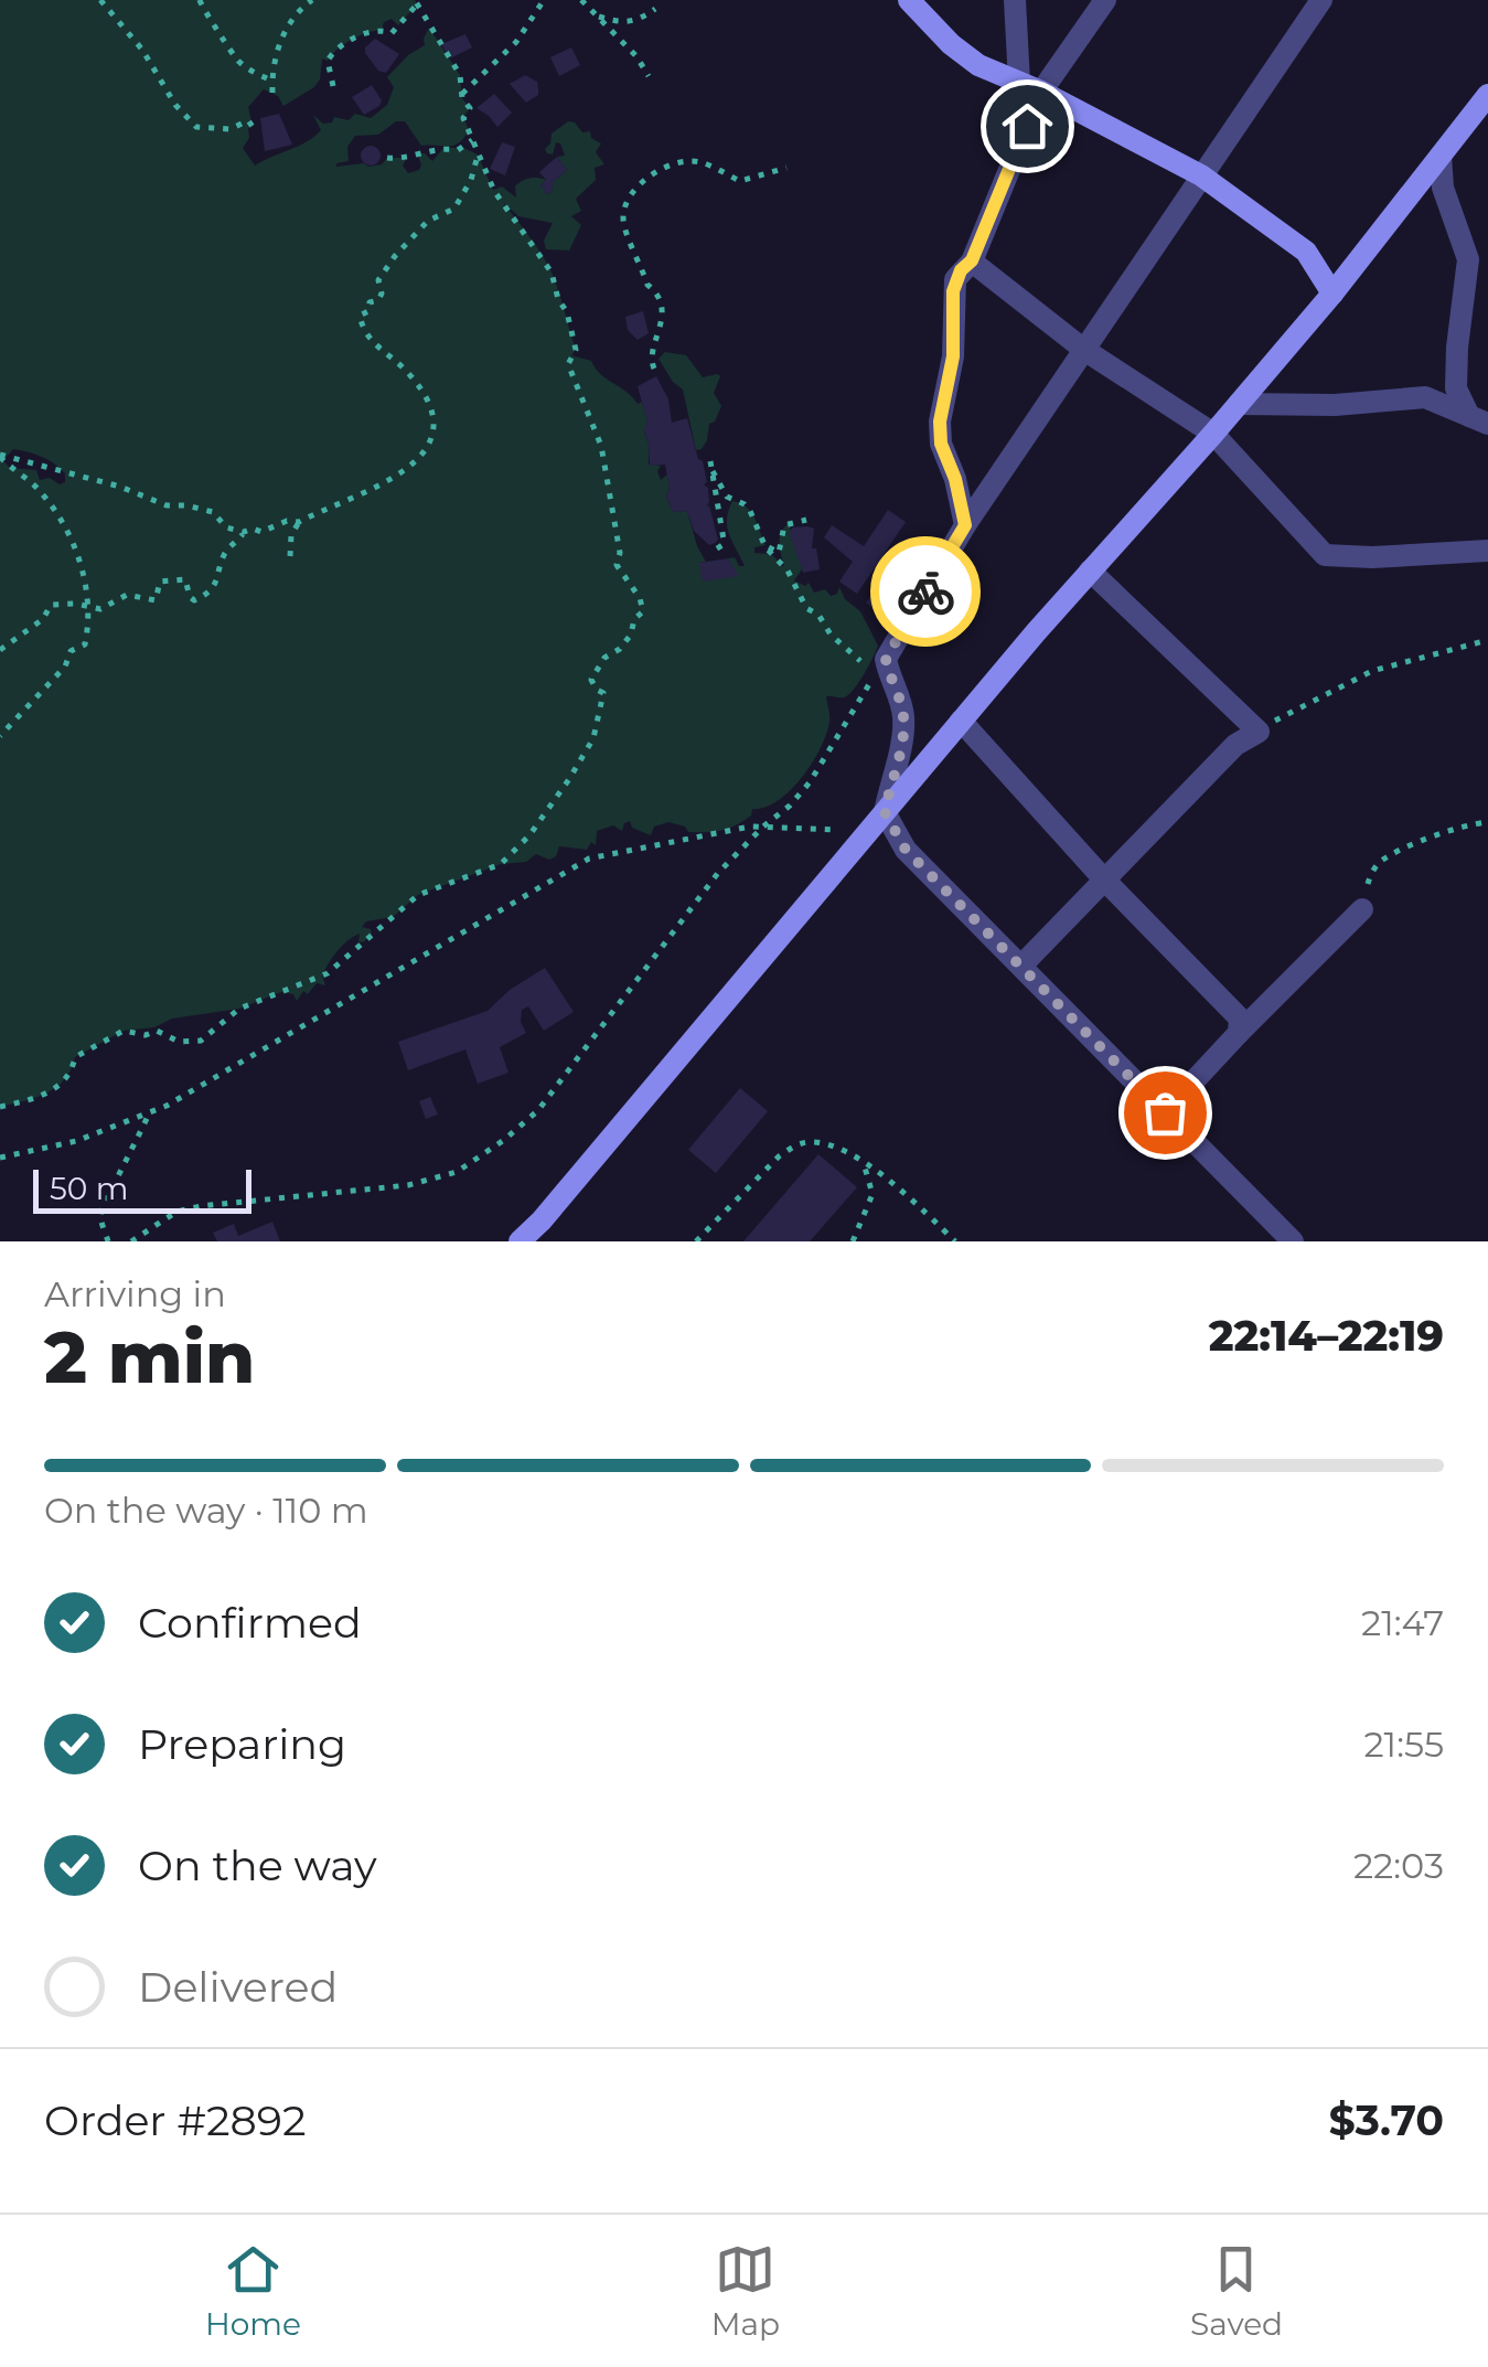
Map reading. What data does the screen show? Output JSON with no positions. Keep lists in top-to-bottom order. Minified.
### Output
{"scale_bar":"50 m","page":{"scale":"50 m","heading":["2 min","Arriving in","22:14–22:19"],"panel":["Order #2892","$3.70"],"bar":"On the way · 110 m","list":[["Confirmed","21:47"],["Preparing","21:55"],["On the way","22:03"],"Delivered"],"tabs":["Home","Map","Saved"]}}
